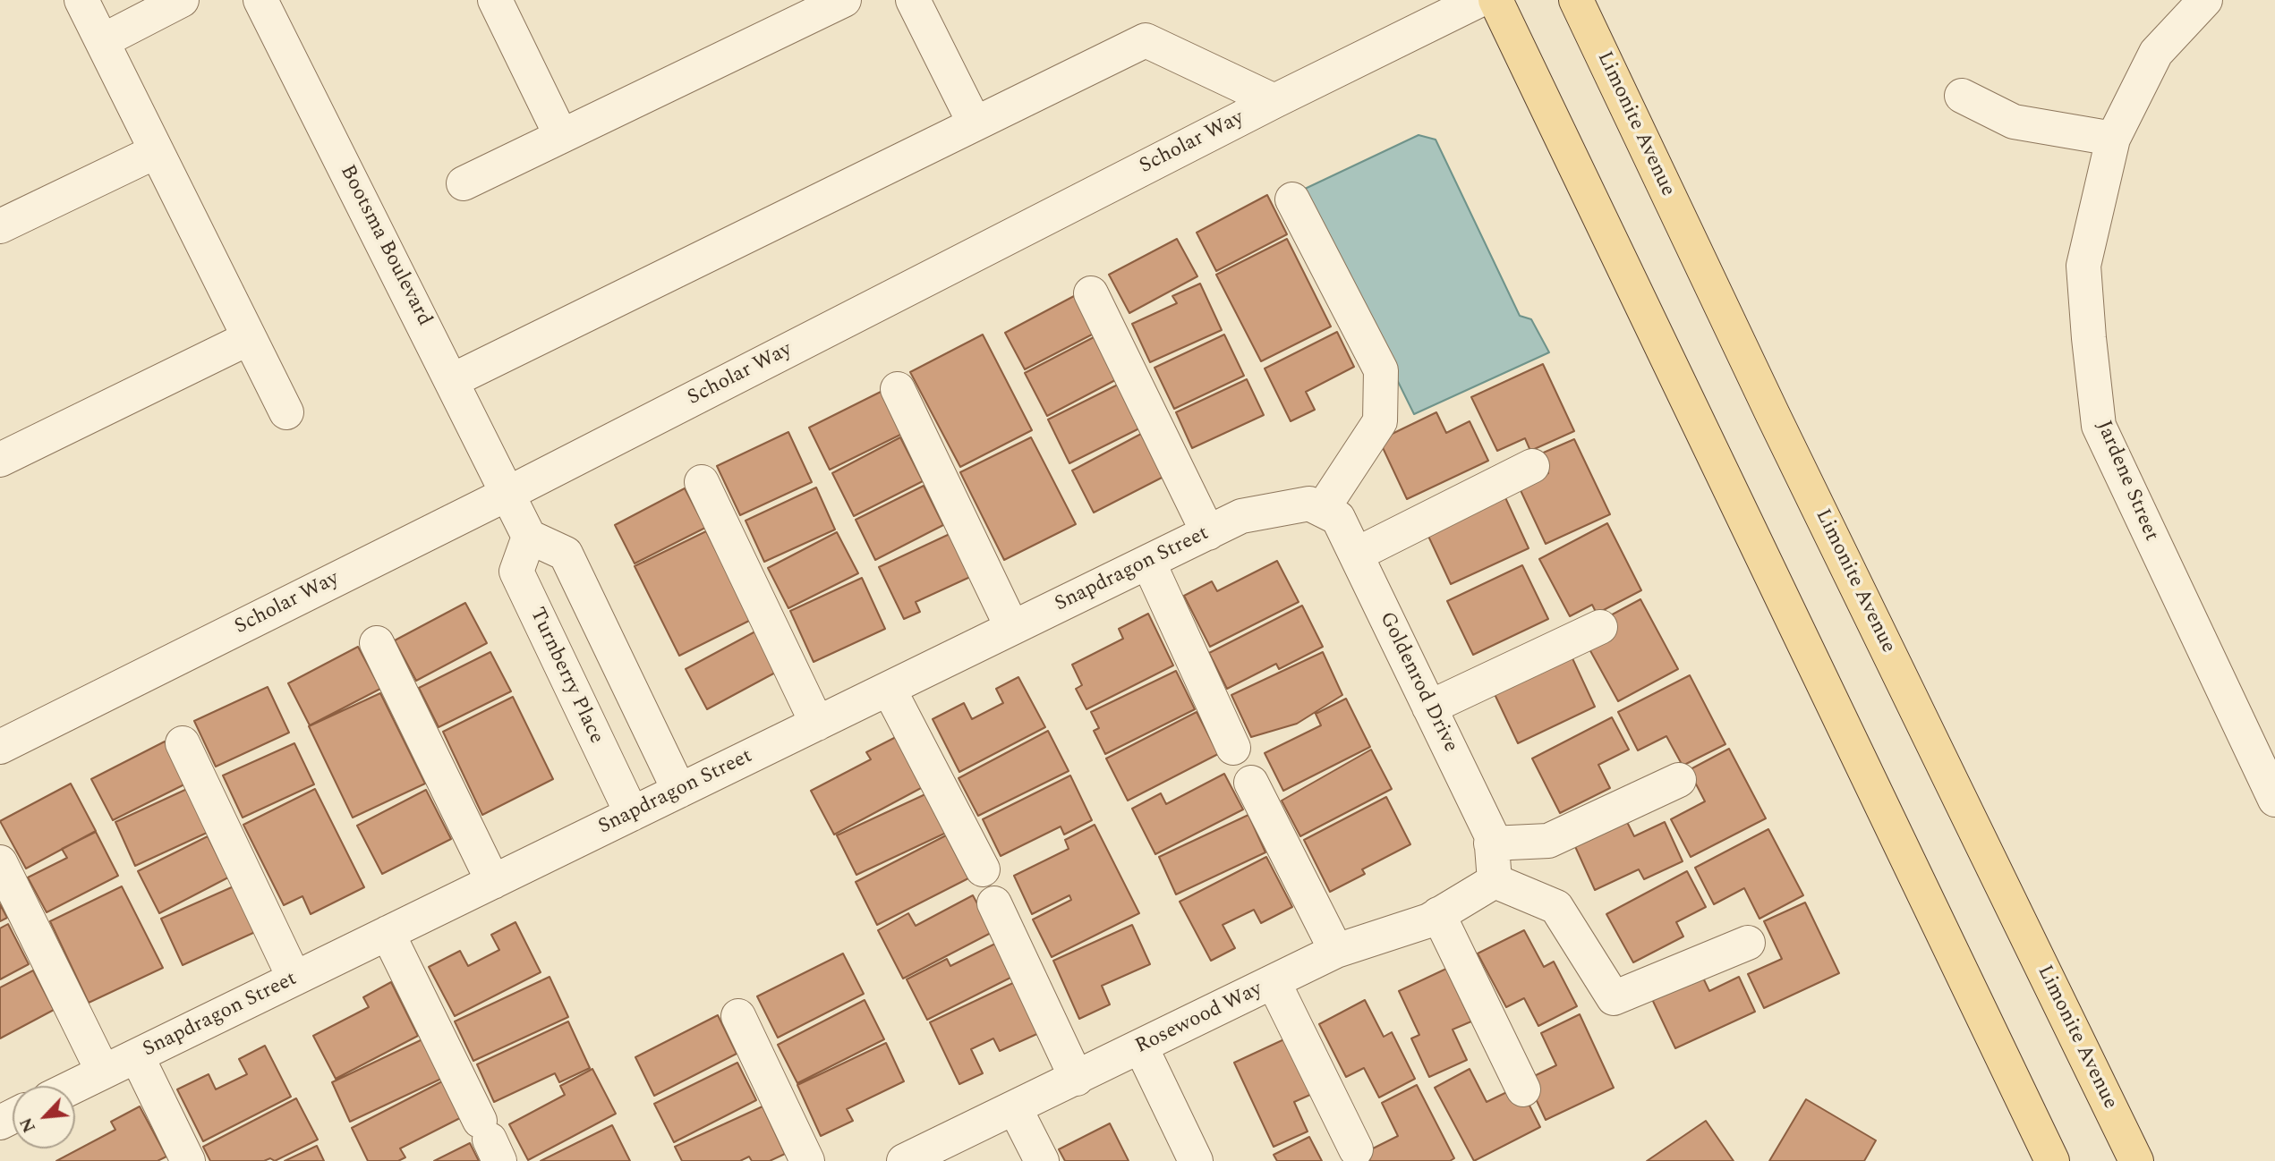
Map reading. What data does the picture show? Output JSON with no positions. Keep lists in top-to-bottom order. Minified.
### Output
{"streets":{"main road":["Limonite Avenue"],"street":["Scholar Way","Bootsma Boulevard","Jardene Street","Snapdragon Street","Turnberry Place","Goldenrod Drive","Rosewood Way"]},"crossings":[["Scholar Way","Bootsma Boulevard"],["Snapdragon Street","Turnberry Place"],["Snapdragon Street","Goldenrod Drive"],["Goldenrod Drive","Rosewood Way"]],"north":"bottom left"}
